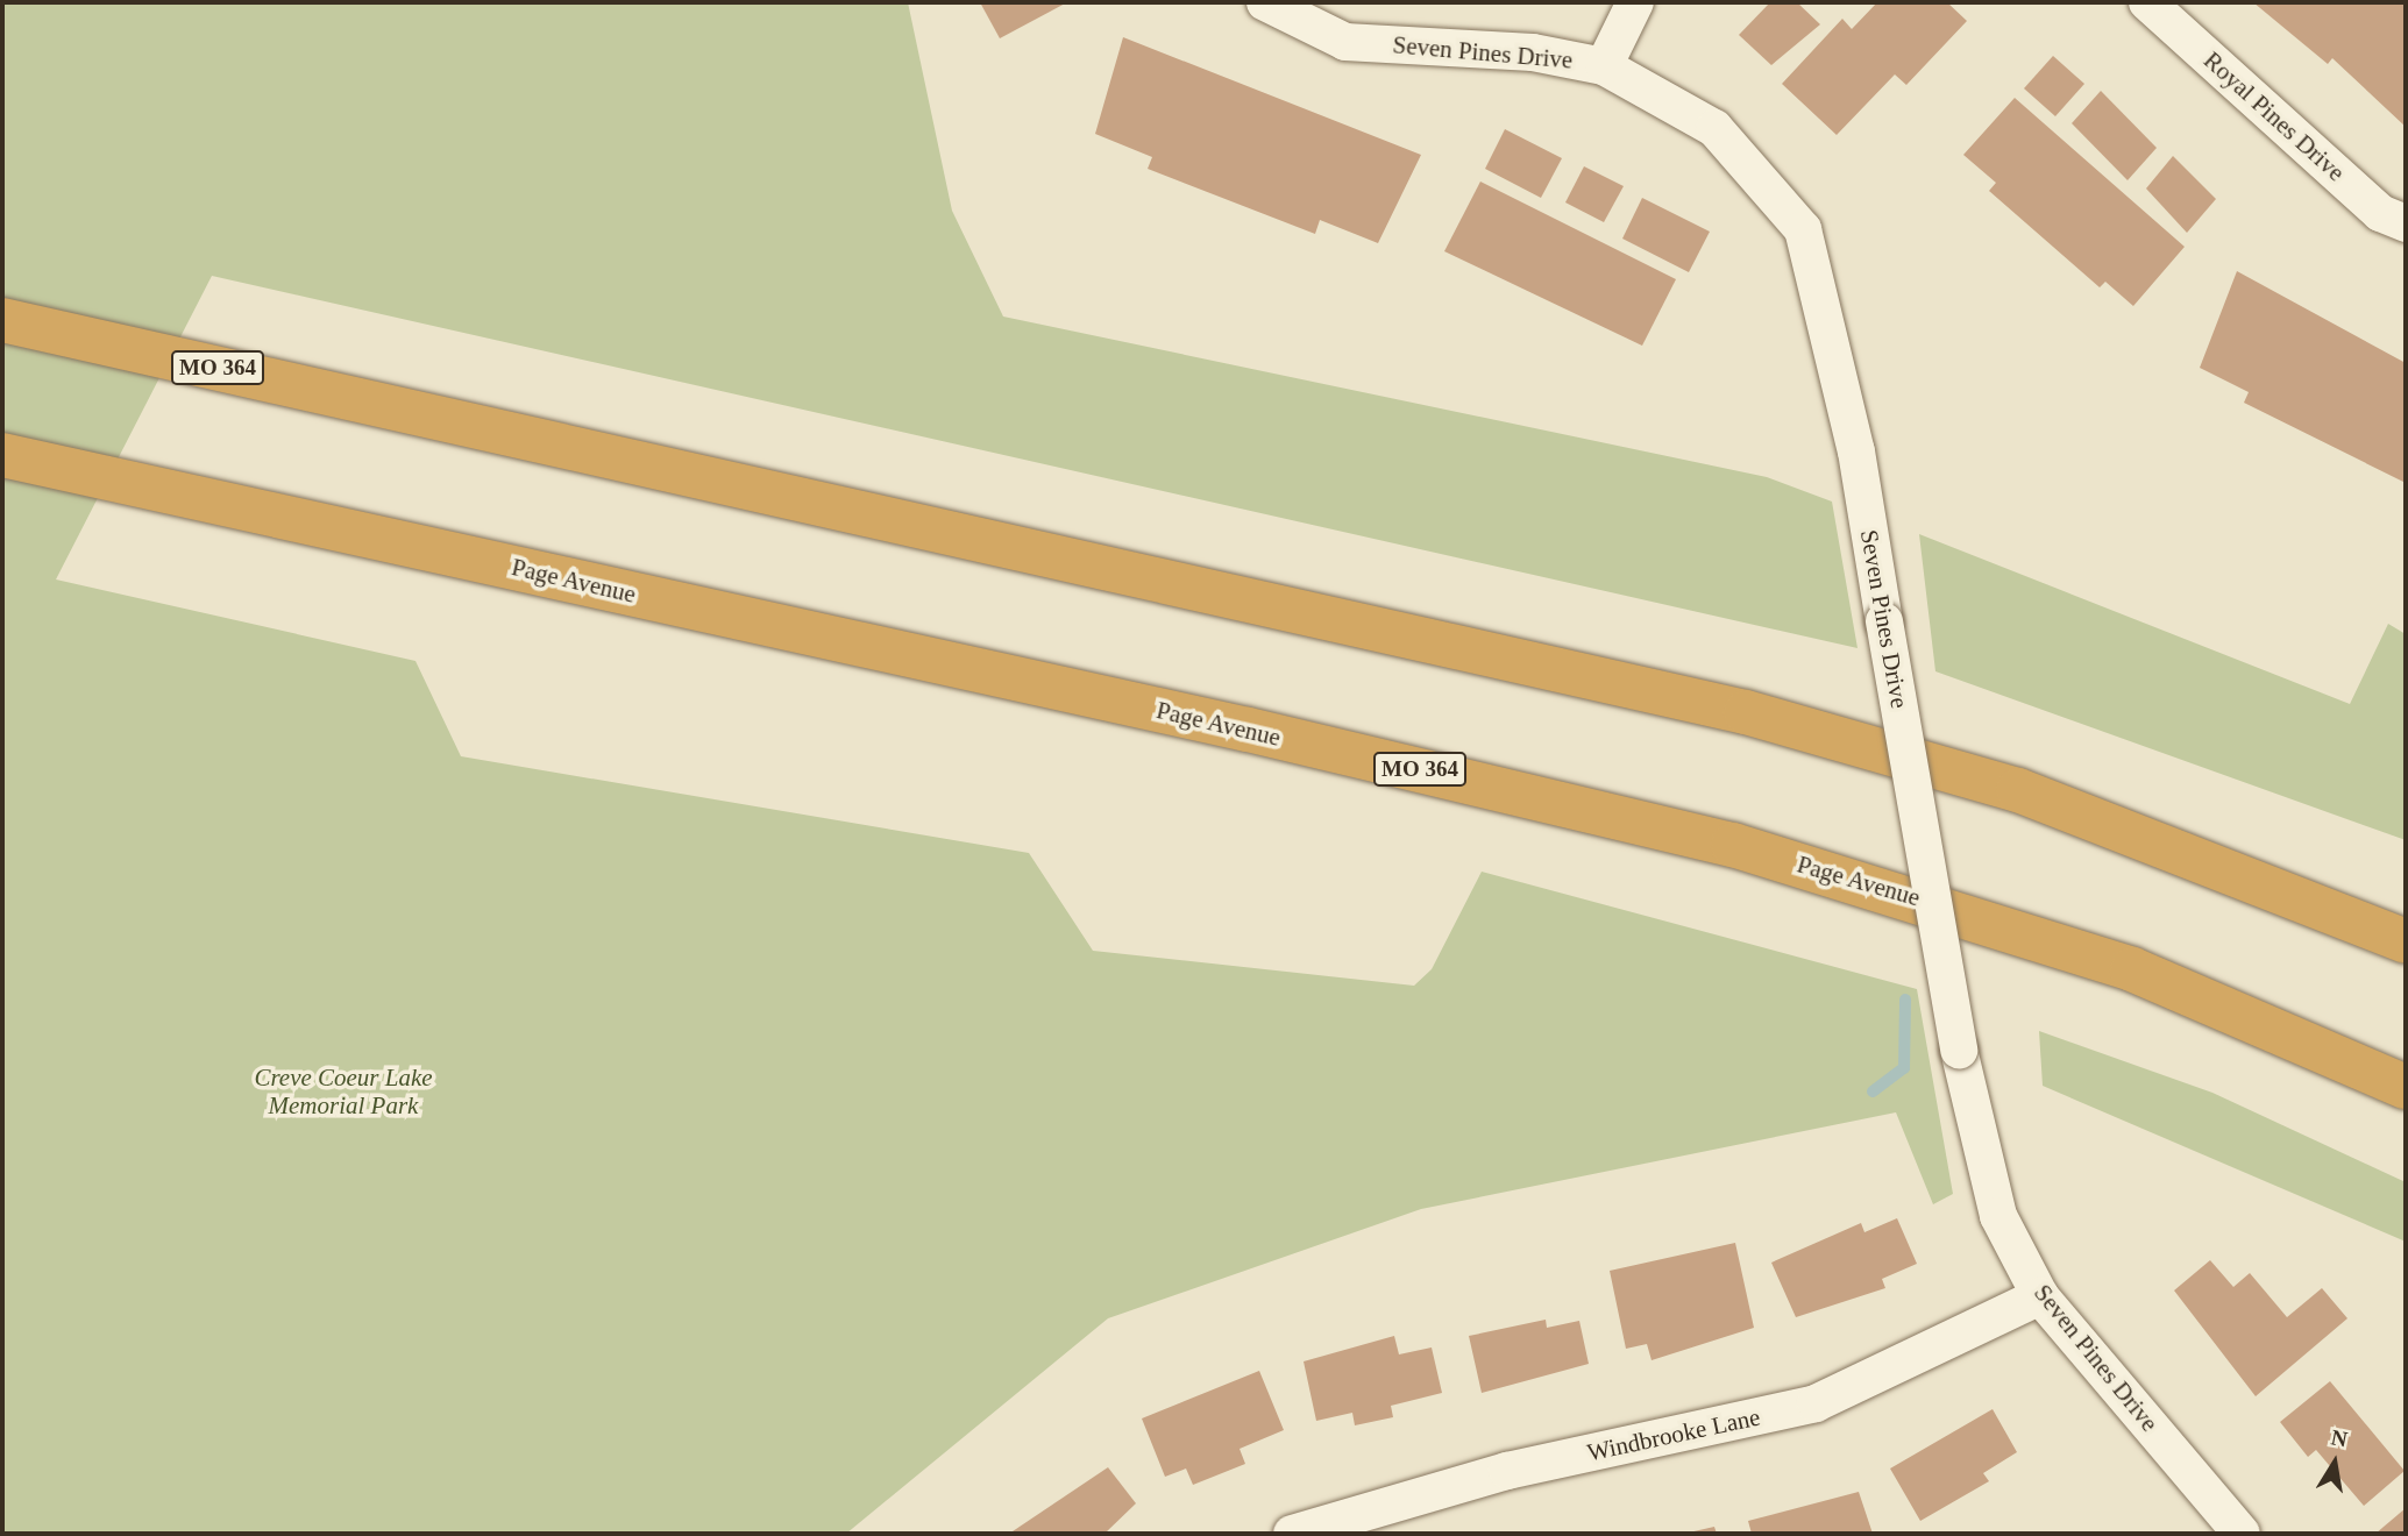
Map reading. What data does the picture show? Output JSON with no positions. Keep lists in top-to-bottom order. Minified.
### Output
{"streets":{"highway":["MO 364","Page Avenue"],"street":["Seven Pines Drive","Royal Pines Drive","Windbrooke Lane"]},"crossings":[["Seven Pines Drive","Windbrooke Lane"]],"parks":["Creve Coeur Lake Memorial Park"],"north":"top"}
